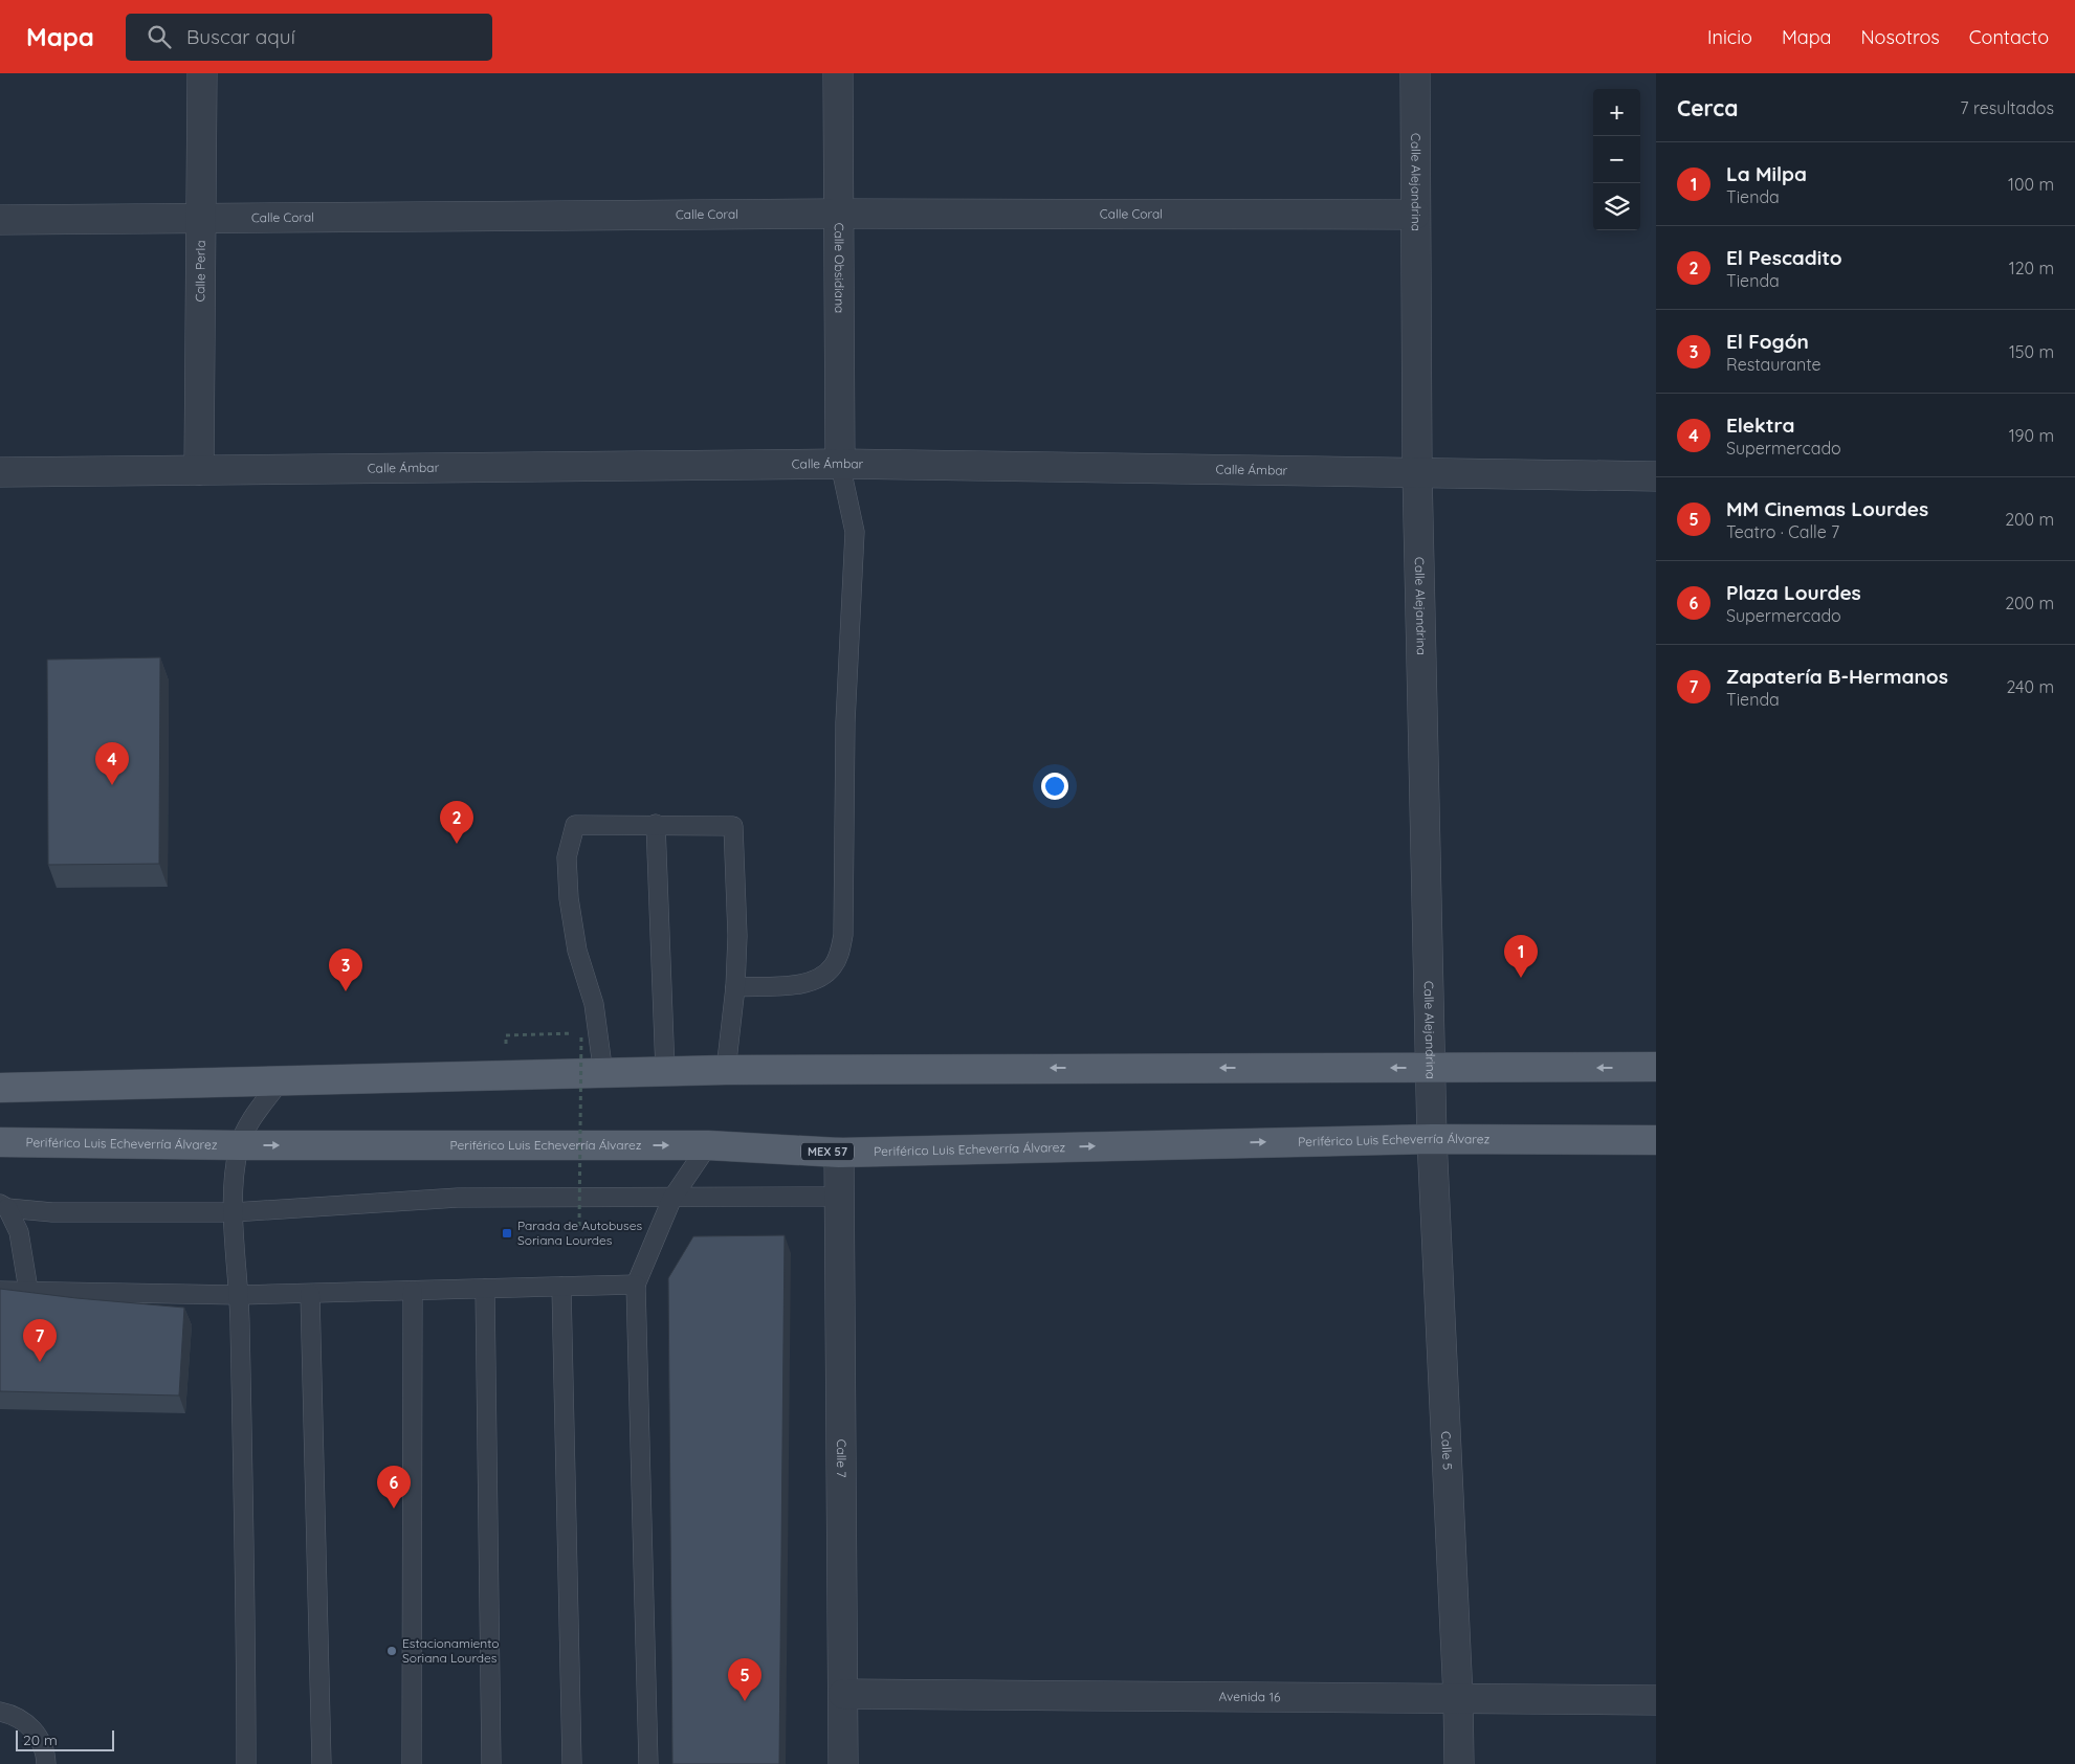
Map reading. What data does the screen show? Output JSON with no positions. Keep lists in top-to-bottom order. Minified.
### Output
{"streets":{"main road":["Periférico Luis Echeverría Álvarez","MEX 57"],"street":["Calle Alejandrina","Calle Coral","Calle Obsidiana","Calle Perla","Calle Ámbar","Calle 5","Calle 7","Avenida 16"]},"crossings":[["Calle Alejandrina","Calle Coral"],["Calle Alejandrina","Calle Ámbar"],["Calle Alejandrina","Periférico Luis Echeverría Álvarez"],["Calle Alejandrina","Calle 5"],["Calle Coral","Calle Obsidiana"],["Calle Coral","Calle Perla"],["Calle Obsidiana","Calle Ámbar"],["Calle Perla","Calle Ámbar"],["Periférico Luis Echeverría Álvarez","Calle 5"],["Periférico Luis Echeverría Álvarez","Calle 7"],["Calle 5","Avenida 16"],["Calle 7","Avenida 16"]],"places":{"transit":["Parada de Autobuses Soriana Lourdes"],"other":["Estacionamiento Soriana Lourdes"]},"scale_bar":"20 m","page":{"header":"Mapa","search":"Buscar aquí","nav":["Inicio","Mapa","Nosotros","Contacto"],"heading":["Cerca","7 resultados"],"map_buttons":["+","−"],"list":[{"mark":"1","name":"La Milpa","note":"Tienda","value":"100 m"},{"mark":"2","name":"El Pescadito","note":"Tienda","value":"120 m"},{"mark":"3","name":"El Fogón","note":"Restaurante","value":"150 m"},{"mark":"4","name":"Elektra","note":"Supermercado","value":"190 m"},{"mark":"5","name":"MM Cinemas Lourdes","note":"Teatro · Calle 7","value":"200 m"},{"mark":"6","name":"Plaza Lourdes","note":"Supermercado","value":"200 m"},{"mark":"7","name":"Zapatería B-Hermanos","note":"Tienda","value":"240 m"}],"pins":["4","2","1","3","7","6","5"],"scale":"20 m"}}
